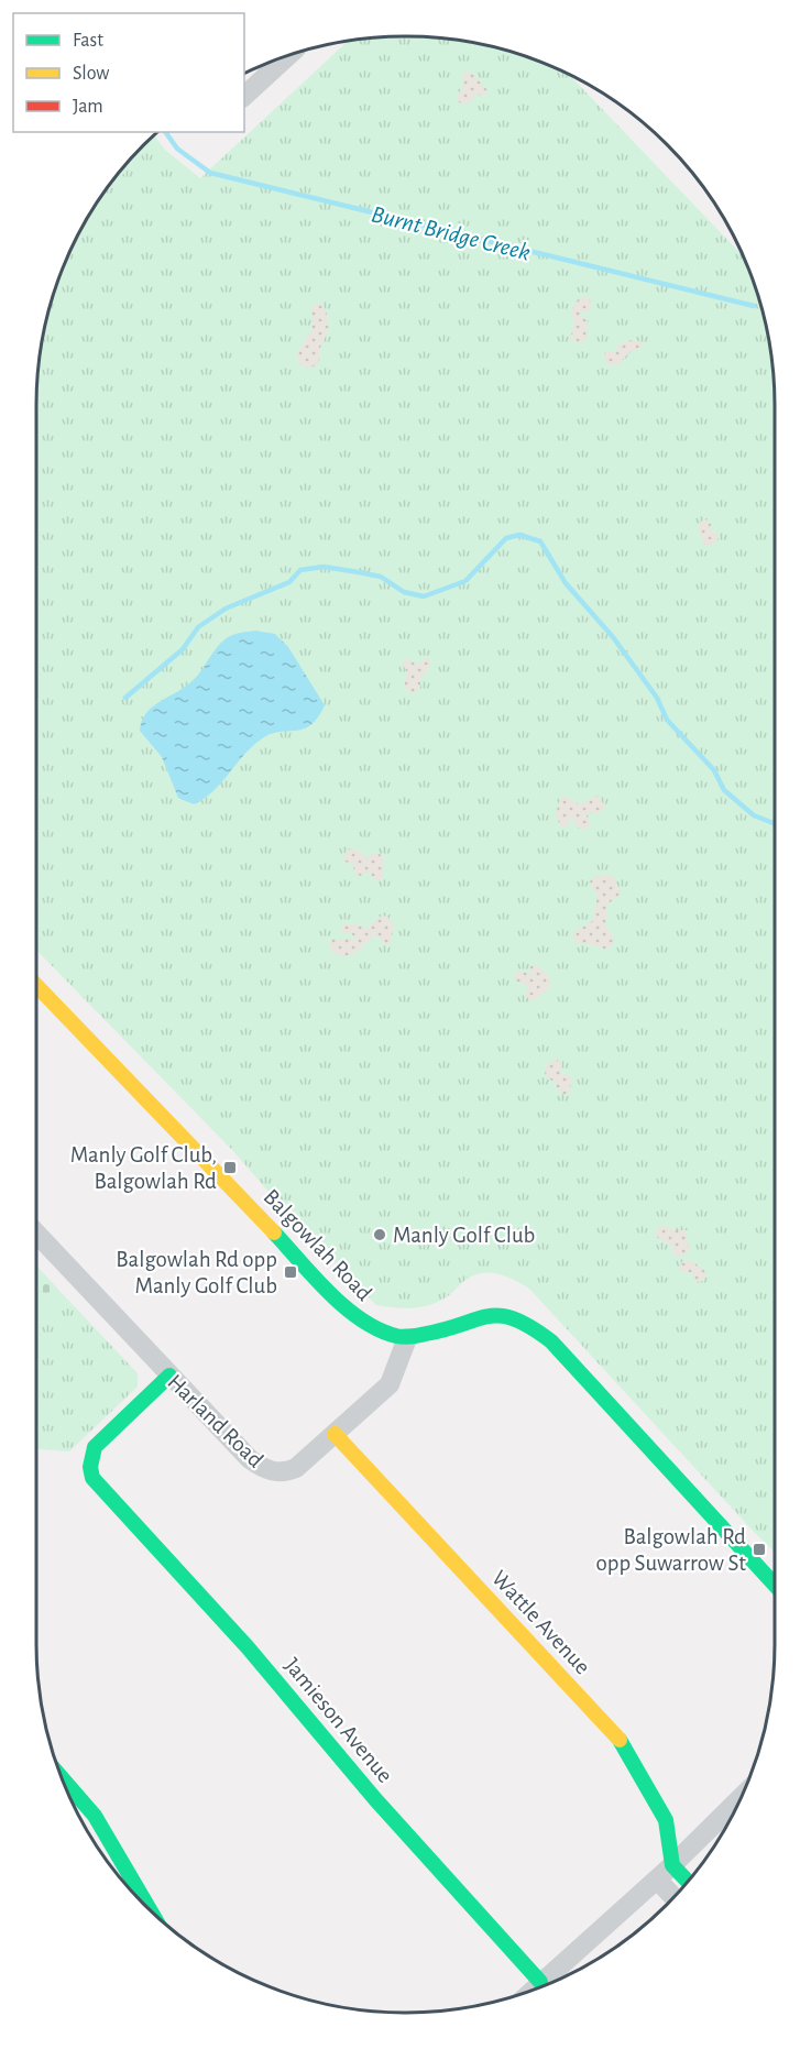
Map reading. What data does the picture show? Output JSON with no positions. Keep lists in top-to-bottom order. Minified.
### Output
{"streets":{"street":["Balgowlah Road","Harland Road","Wattle Avenue","Jamieson Avenue"]},"crossings":[["Balgowlah Road","Harland Road"],["Harland Road","Wattle Avenue"],["Harland Road","Jamieson Avenue"]],"water":["Burnt Bridge Creek"],"places":{"transit":["Manly Golf Club, Balgowlah Rd","Balgowlah Rd opp Manly Golf Club","Balgowlah Rd opp Suwarrow St"],"other":["Manly Golf Club"]},"legend":["Fast","Slow","Jam"]}
